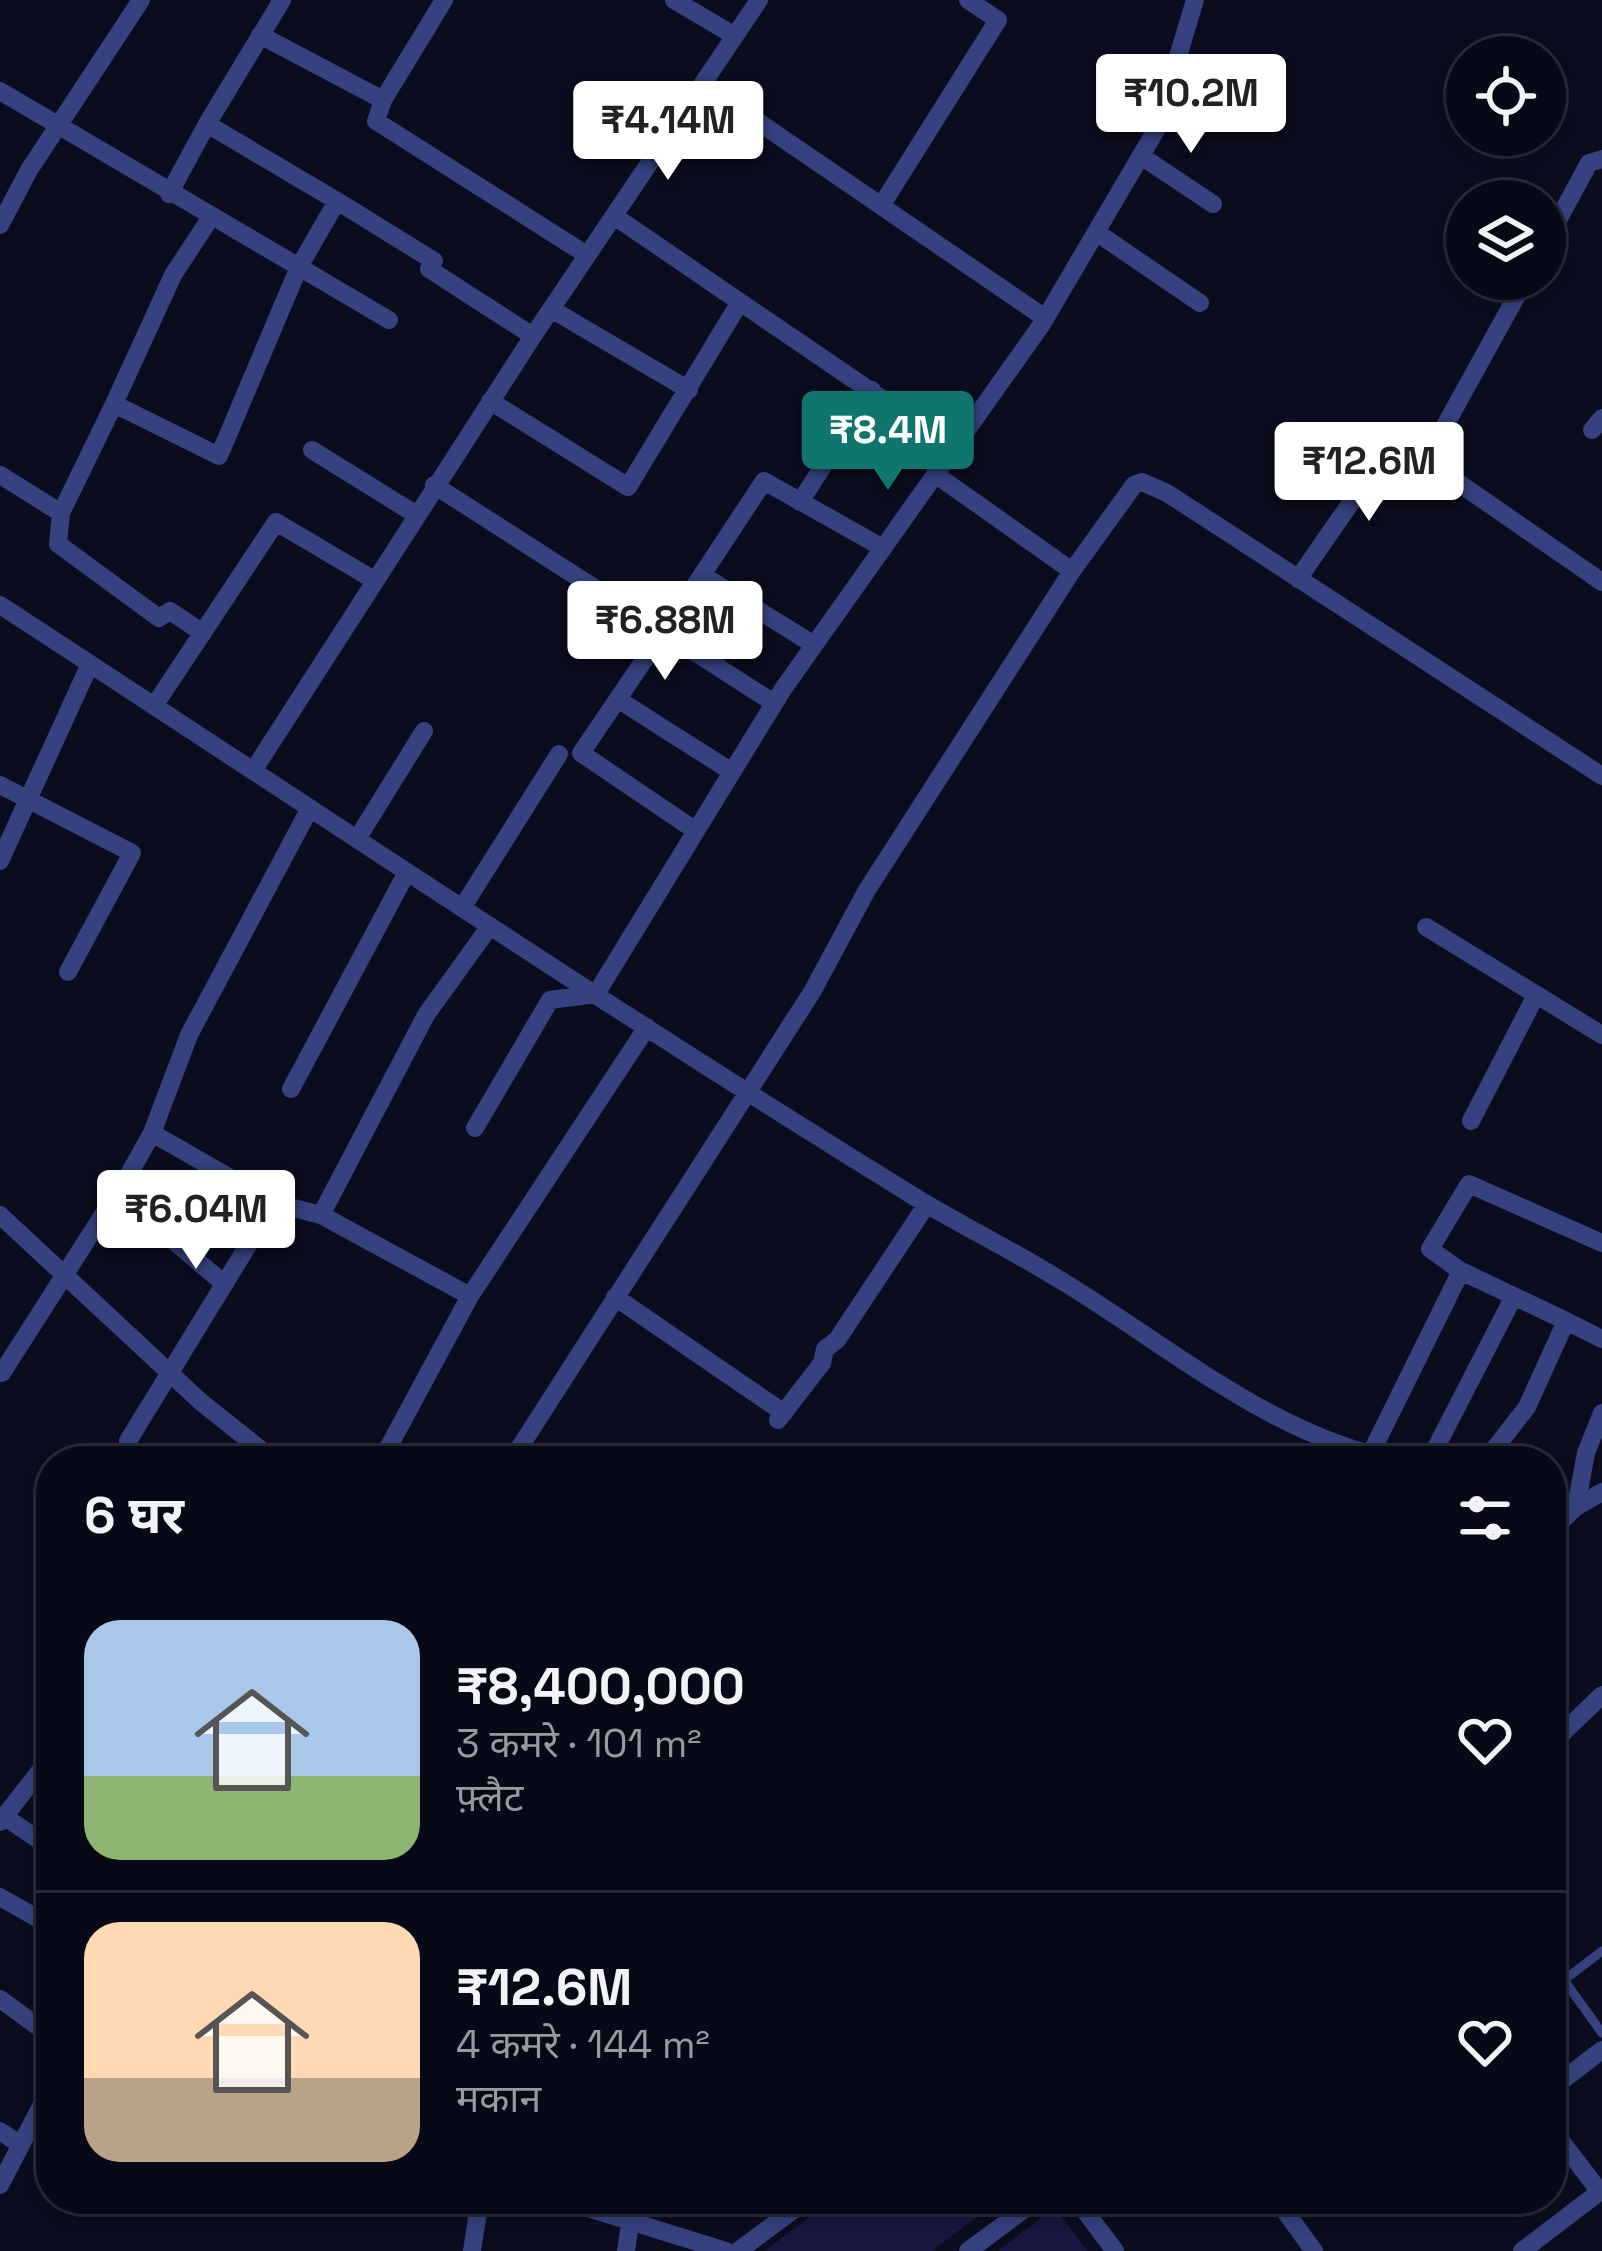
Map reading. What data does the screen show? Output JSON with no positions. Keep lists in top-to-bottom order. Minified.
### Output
{"page":{"price":["₹10.2M","₹4.14M","₹8.4M","₹12.6M","₹6.88M","₹6.04M"],"heading":"6 घर","list":[{"name":"₹8,400,000","note":"3 कमरे · 101 m² · फ़्लैट"},{"name":"₹12.6M","note":"4 कमरे · 144 m² · मकान"}]}}
